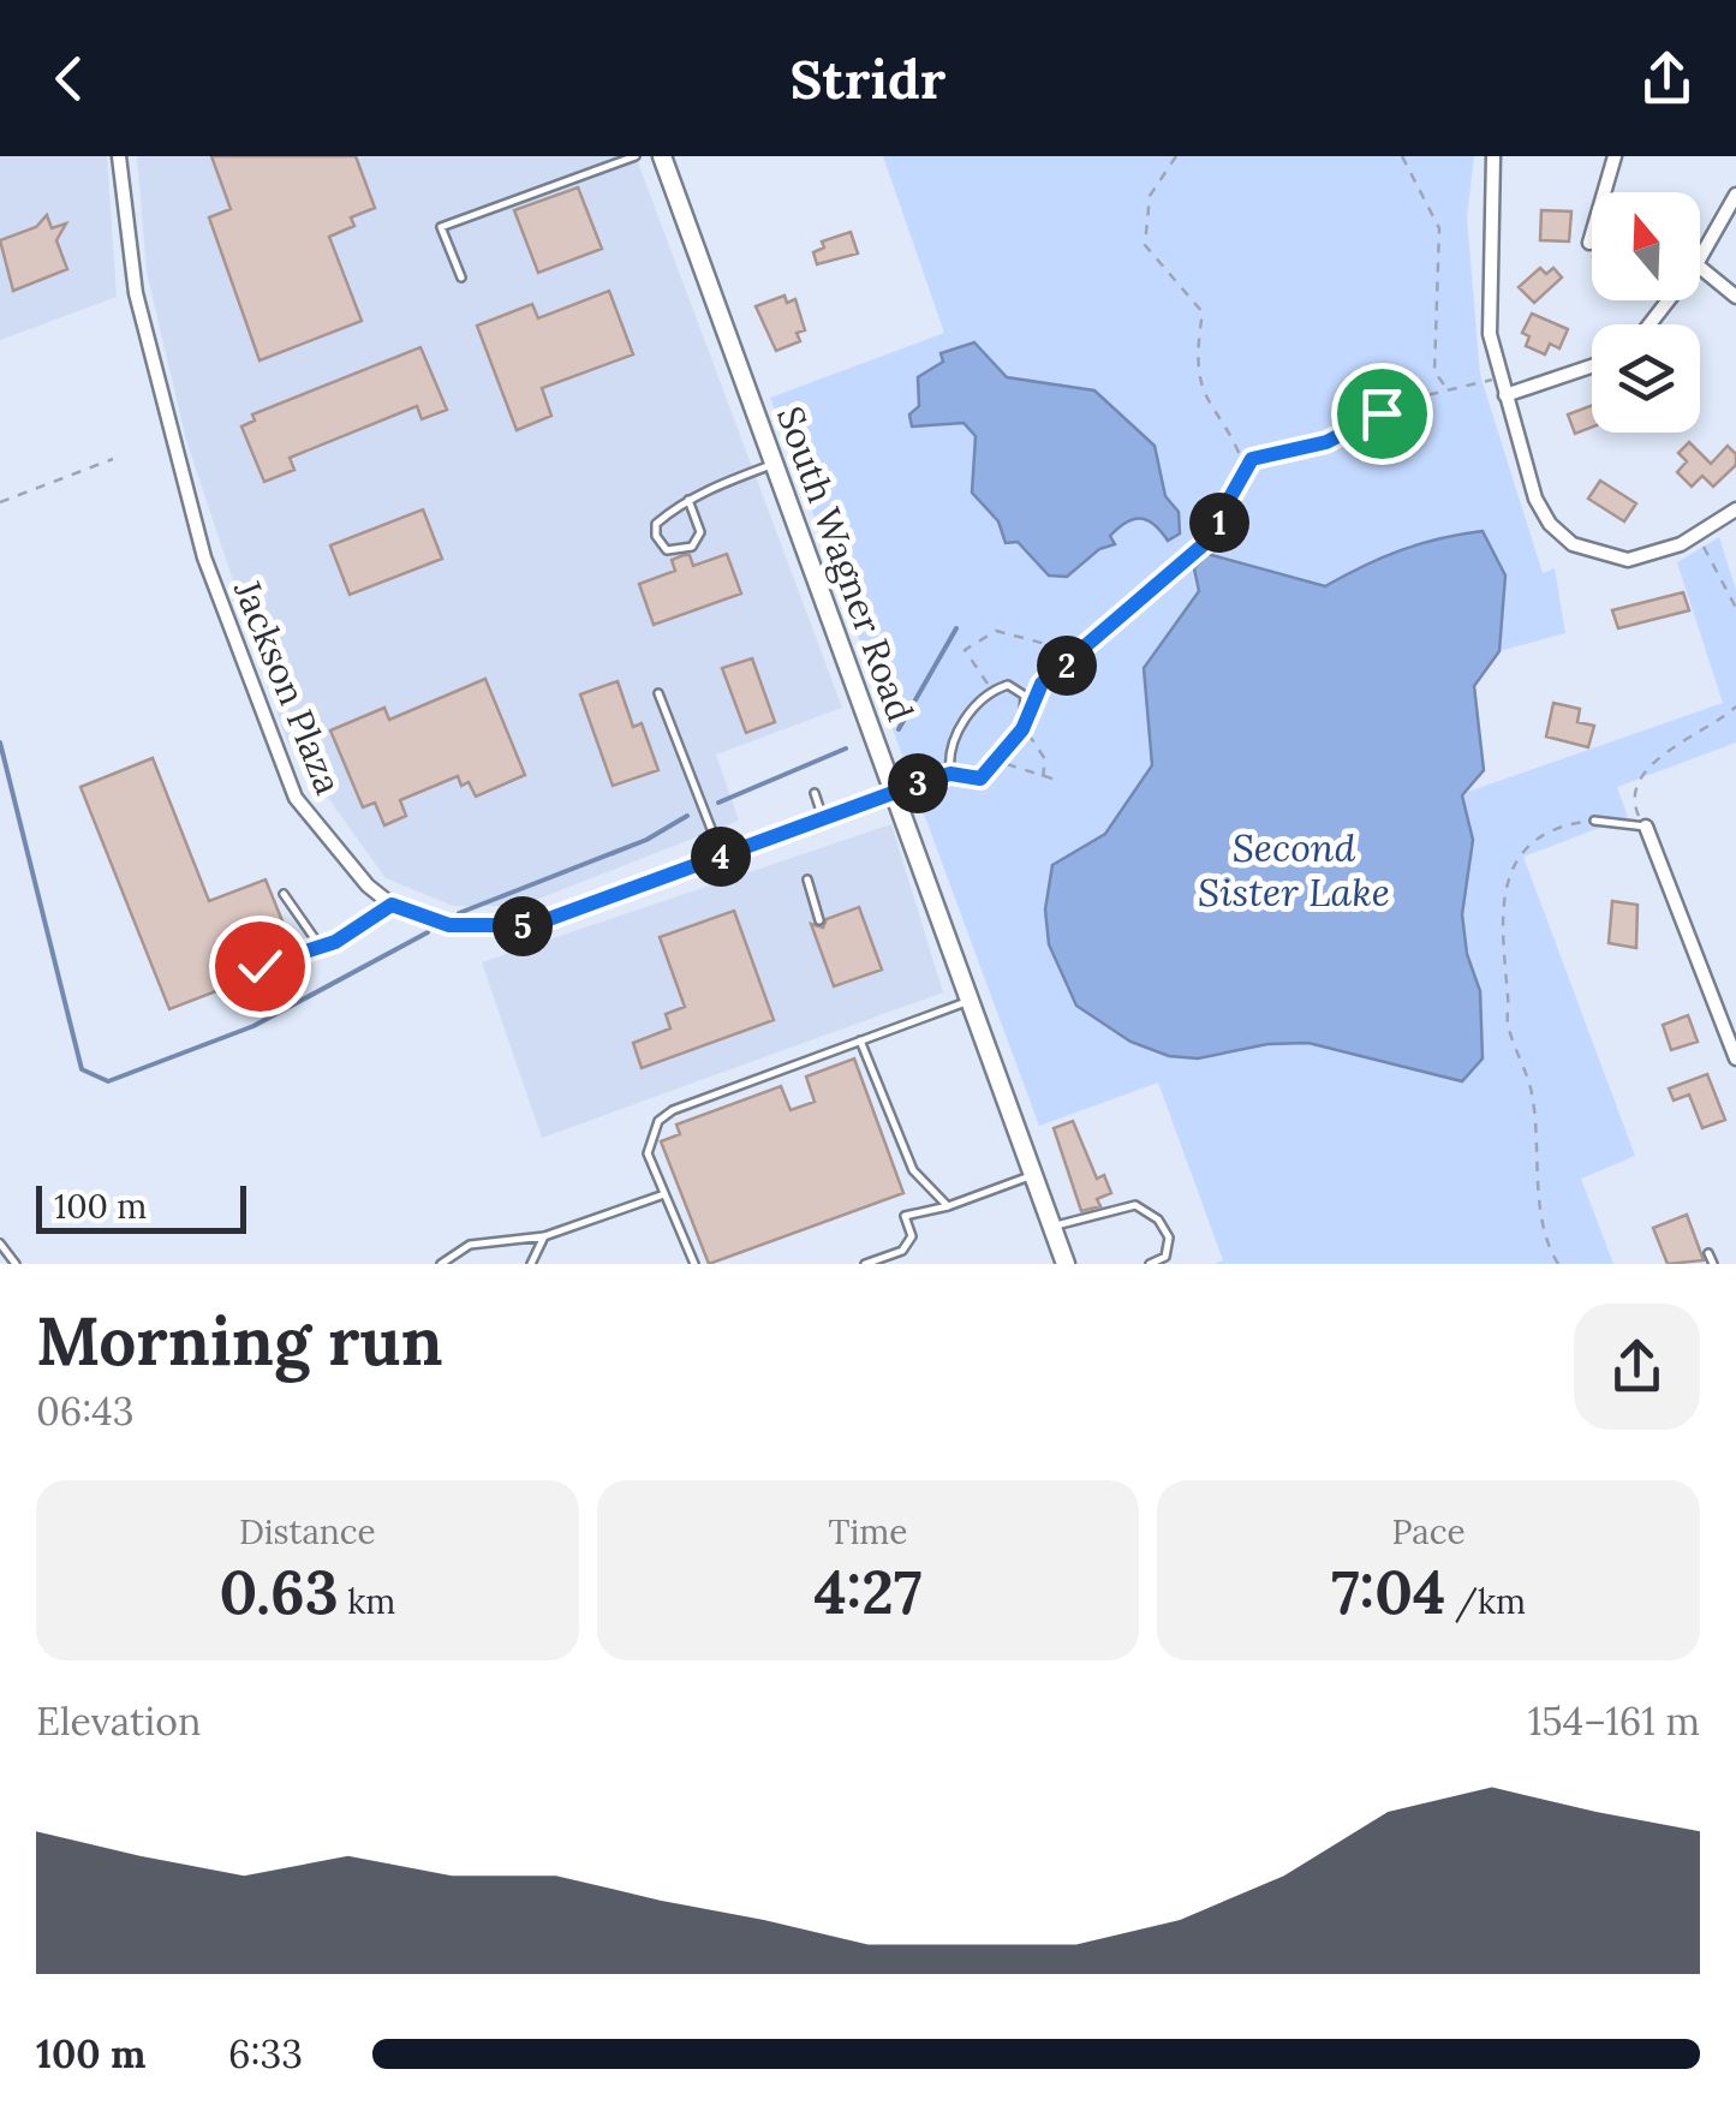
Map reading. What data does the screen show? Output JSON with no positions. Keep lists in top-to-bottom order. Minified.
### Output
{"streets":{"main road":["South Wagner Road"],"street":["Jackson Plaza"]},"crossings":[["South Wagner Road","Jackson Plaza"]],"water":["Second Sister Lake"],"scale_bar":"100 m","north":"top","page":{"header":"Stridr","pins":["1","2","3","4","5"],"scale":"100 m","heading":["Morning run","06:43"],"stats":[["Distance","0.63 km"],["Time","4:27"],["Pace","7:04 /km"]],"chart":["Elevation","154–161 m"],"list":[{"name":"100 m","note":"6:33"}]}}
